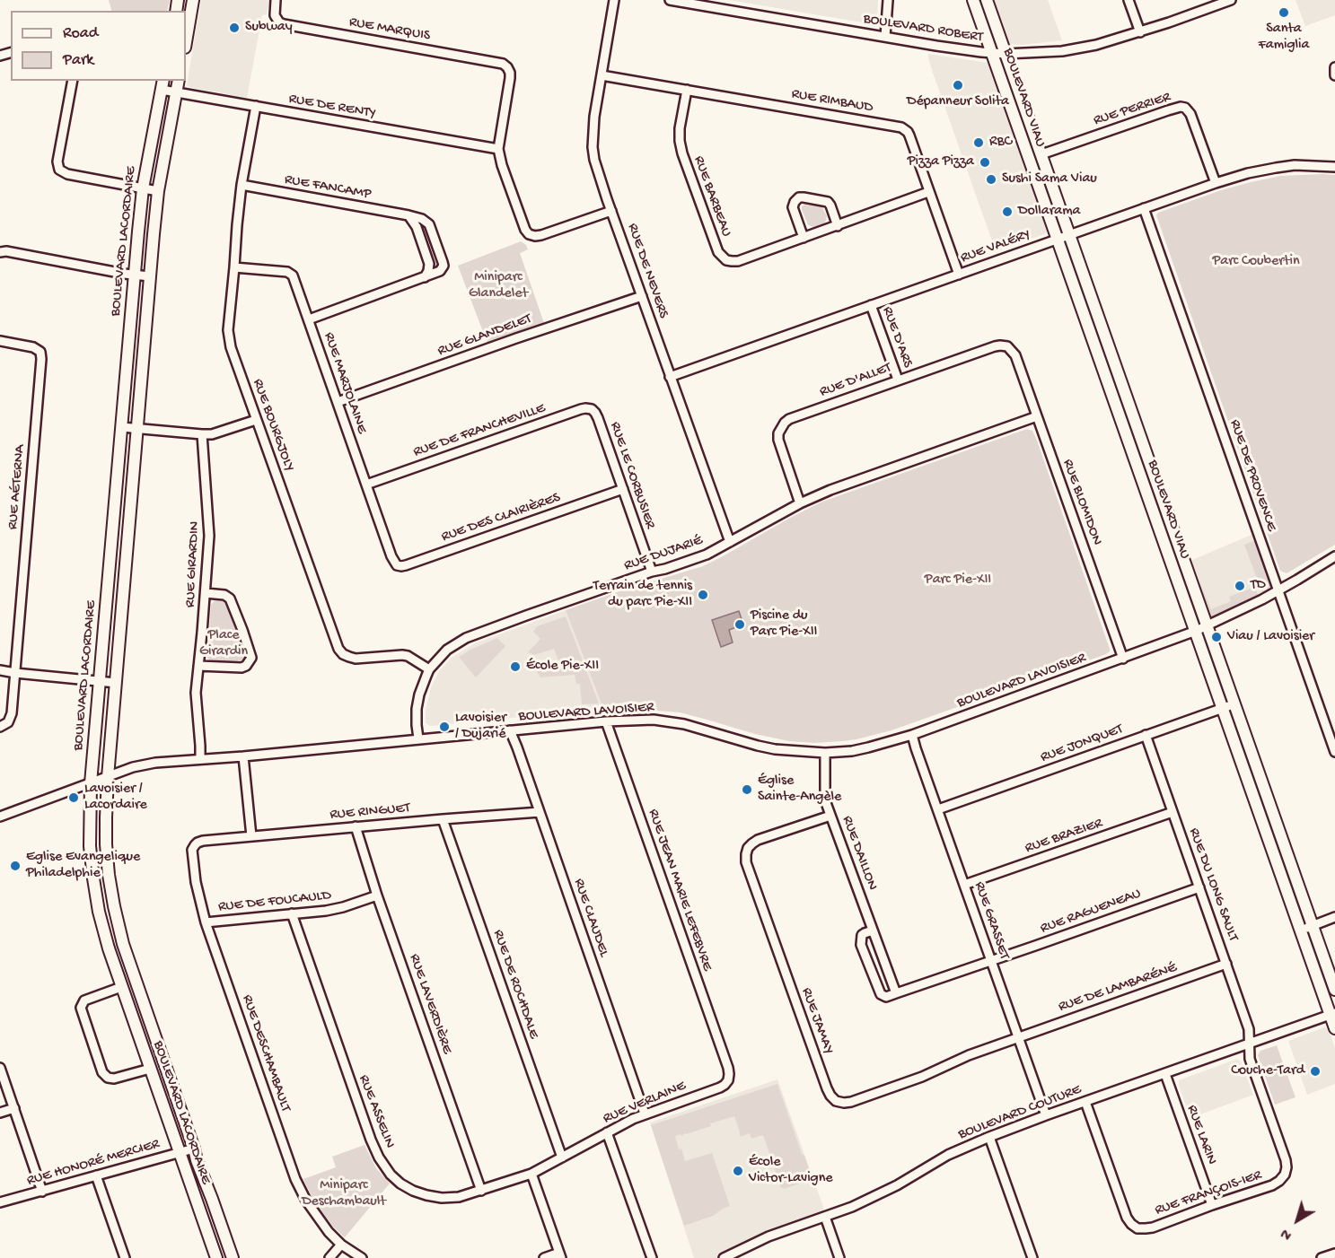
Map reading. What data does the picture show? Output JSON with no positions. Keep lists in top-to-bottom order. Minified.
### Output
{"streets":{"main road":["BOULEVARD VIAU","BOULEVARD LACORDAIRE"],"street":["BOULEVARD ROBERT","RUE MARQUIS","RUE RIMBAUD","RUE DE RENTY","RUE PERRIER","RUE FANCAMP","RUE BARBEAU","RUE VALÉRY","RUE DE NEVERS","RUE GLANDELET","RUE D'ARS","RUE D'ALLET","RUE MARJOLAINE","RUE BOURGJOLY","RUE DE FRANCHEVILLE","RUE LE CORBUSIER","RUE DE PROVENCE","RUE AÉTERNA","RUE BLOMIDON","RUE DES CLAIRIÈRES","RUE DUJARIÉ","RUE GIRARDIN","BOULEVARD LAVOISIER","RUE JONQUET","RUE RINGUET","RUE BRAZIER","RUE DAILLON","RUE DU LONG SAULT","RUE JEAN MARIE LEFEBVRE","RUE DE FOUCAULD","RUE RAGUENEAU","RUE CLAUDEL","RUE GRASSET","RUE DE ROCHDALE","RUE DE LAMBARÉNÉ","RUE LAVERDIÈRE","RUE JAMAY","RUE DESCHAMBAULT","RUE VERLAINE","RUE ASSELIN","BOULEVARD COUTURE","RUE LARIN","RUE HONORÉ MERCIER","RUE FRANÇOIS-IER"]},"crossings":[["BOULEVARD ROBERT","BOULEVARD VIAU"],["RUE MARQUIS","RUE DE RENTY"],["BOULEVARD VIAU","RUE PERRIER"],["BOULEVARD VIAU","RUE VALÉRY"],["BOULEVARD VIAU","BOULEVARD LAVOISIER"],["BOULEVARD VIAU","RUE JONQUET"],["BOULEVARD VIAU","BOULEVARD COUTURE"],["RUE RIMBAUD","RUE BARBEAU"],["RUE RIMBAUD","RUE VALÉRY"],["RUE RIMBAUD","RUE DE NEVERS"],["RUE DE RENTY","BOULEVARD LACORDAIRE"],["RUE DE RENTY","RUE BOURGJOLY"],["RUE PERRIER","RUE VALÉRY"],["RUE FANCAMP","RUE BOURGJOLY"],["BOULEVARD LACORDAIRE","BOULEVARD LAVOISIER"],["BOULEVARD LACORDAIRE","RUE HONORÉ MERCIER"],["RUE VALÉRY","RUE DE NEVERS"],["RUE VALÉRY","RUE D'ARS"],["RUE VALÉRY","RUE DE PROVENCE"],["RUE DE NEVERS","RUE GLANDELET"],["RUE DE NEVERS","RUE DUJARIÉ"],["RUE GLANDELET","RUE MARJOLAINE"],["RUE D'ARS","RUE D'ALLET"],["RUE D'ALLET","RUE BLOMIDON"],["RUE D'ALLET","RUE DUJARIÉ"],["RUE MARJOLAINE","RUE BOURGJOLY"],["RUE MARJOLAINE","RUE DE FRANCHEVILLE"],["RUE MARJOLAINE","RUE DES CLAIRIÈRES"],["RUE BOURGJOLY","RUE DUJARIÉ"],["RUE DE FRANCHEVILLE","RUE LE CORBUSIER"],["RUE LE CORBUSIER","RUE DES CLAIRIÈRES"],["RUE LE CORBUSIER","RUE DUJARIÉ"],["RUE DE PROVENCE","BOULEVARD LAVOISIER"],["RUE BLOMIDON","RUE DUJARIÉ"],["RUE BLOMIDON","BOULEVARD LAVOISIER"],["RUE DUJARIÉ","BOULEVARD LAVOISIER"],["RUE GIRARDIN","BOULEVARD LAVOISIER"],["BOULEVARD LAVOISIER","RUE DAILLON"],["BOULEVARD LAVOISIER","RUE JEAN MARIE LEFEBVRE"],["BOULEVARD LAVOISIER","RUE CLAUDEL"],["BOULEVARD LAVOISIER","RUE GRASSET"],["RUE JONQUET","RUE DU LONG SAULT"],["RUE JONQUET","RUE GRASSET"],["RUE RINGUET","RUE CLAUDEL"],["RUE RINGUET","RUE DE ROCHDALE"],["RUE RINGUET","RUE LAVERDIÈRE"],["RUE RINGUET","RUE DESCHAMBAULT"],["RUE BRAZIER","RUE DU LONG SAULT"],["RUE BRAZIER","RUE GRASSET"],["RUE DAILLON","RUE JAMAY"],["RUE DU LONG SAULT","RUE RAGUENEAU"],["RUE DU LONG SAULT","RUE DE LAMBARÉNÉ"],["RUE DU LONG SAULT","BOULEVARD COUTURE"],["RUE DU LONG SAULT","RUE FRANÇOIS-IER"],["RUE JEAN MARIE LEFEBVRE","RUE VERLAINE"],["RUE DE FOUCAULD","RUE LAVERDIÈRE"],["RUE DE FOUCAULD","RUE DESCHAMBAULT"],["RUE DE FOUCAULD","RUE ASSELIN"],["RUE RAGUENEAU","RUE GRASSET"],["RUE CLAUDEL","RUE VERLAINE"],["RUE GRASSET","RUE DE LAMBARÉNÉ"],["RUE GRASSET","RUE JAMAY"],["RUE GRASSET","BOULEVARD COUTURE"],["RUE DE ROCHDALE","RUE VERLAINE"],["RUE DE LAMBARÉNÉ","RUE JAMAY"],["RUE LAVERDIÈRE","RUE ASSELIN"],["RUE VERLAINE","RUE ASSELIN"],["BOULEVARD COUTURE","RUE LARIN"],["BOULEVARD COUTURE","RUE FRANÇOIS-IER"],["RUE LARIN","RUE FRANÇOIS-IER"]],"parks":["Parc Coubertin","Miniparc Glandelet","Parc Pie-XII","Place Girardin","Miniparc Deschambault"],"places":["Santa Famiglia","Subway","Dépanneur Solita","RBC","Pizza Pizza","Sushi Sama Viau","Dollarama","TD","Terrain de tennis du parc Pie-XII","Piscine du Parc Pie-XII","Viau / Lavoisier","École Pie-XII","Lavoisier / Dujarié","Église Sainte-Angèle","Lavoisier / Lacordaire","Eglise Evangelique Philadelphie","Couche-Tard","École Victor-Lavigne"],"legend":["Road","Park"],"north":"bottom left"}
